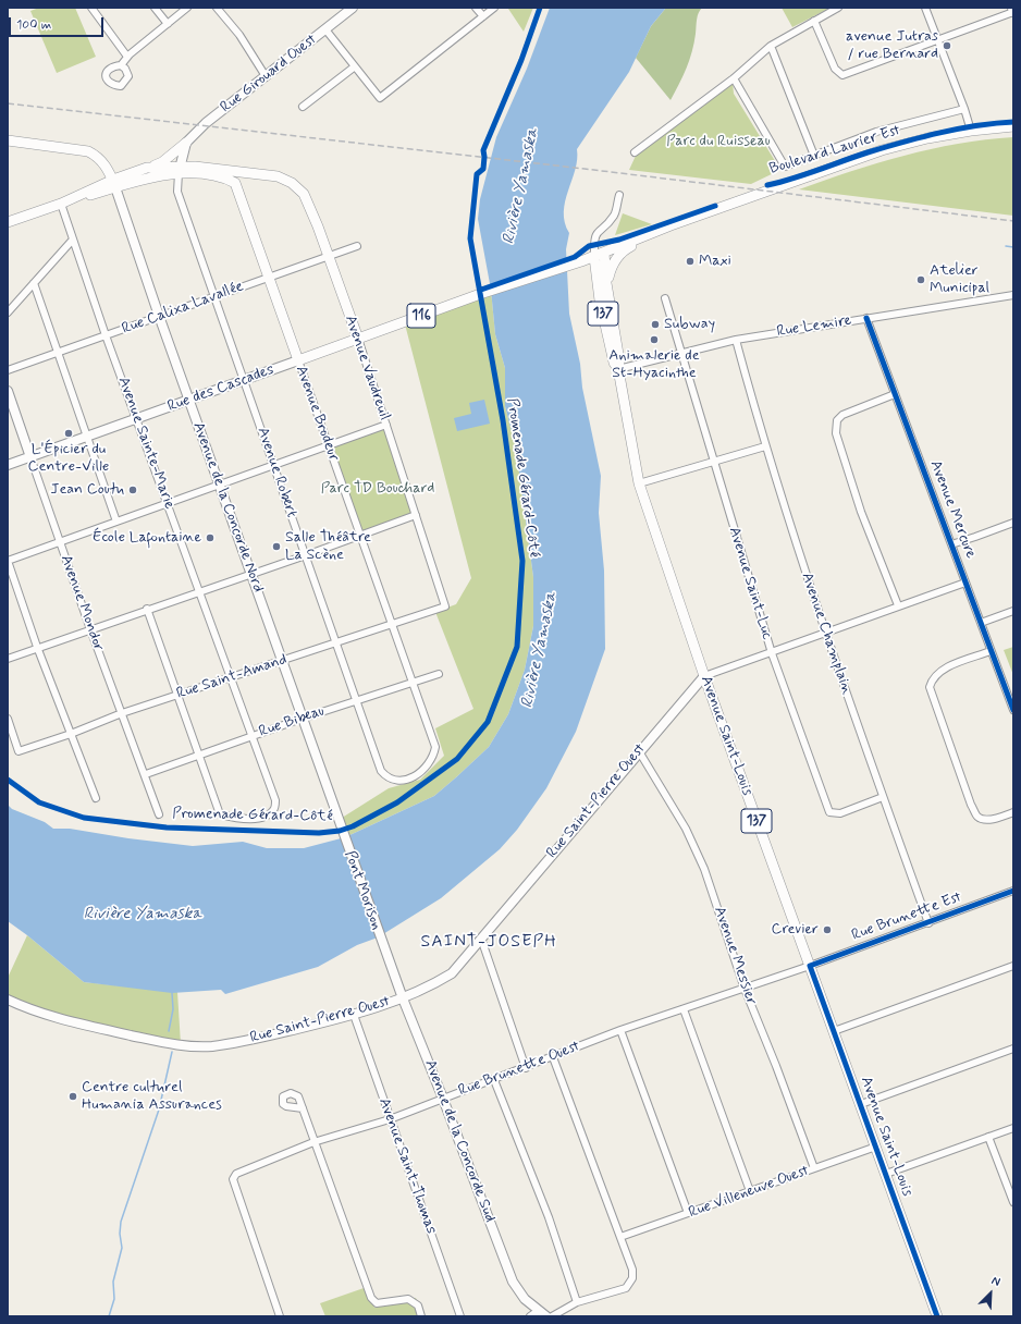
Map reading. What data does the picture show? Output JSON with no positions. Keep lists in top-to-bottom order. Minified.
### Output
{"streets":{"main road":["Boulevard Laurier Est","137","116","Avenue Vaudreuil","Rue des Cascades","Avenue Brodeur","Avenue Saint-Louis"],"street":["Rue Girouard Ouest","Rue Calixa Lavallée","Rue Lemire","Avenue Sainte-Marie","Avenue Robert","Avenue de la Concorde Nord","Avenue Mercure","Avenue Saint-Luc","Avenue Mondor","Avenue Champlain","Rue Saint-Amand","Rue Bibeau","Rue Saint-Pierre Ouest","Pont Morison","Rue Brunette Est","Avenue Messier","Rue Brunette Ouest","Avenue de la Concorde Sud","Avenue Saint-Thomas","Rue Villeneuve Ouest"],"cycle path":["Promenade Gérard-Côté"]},"crossings":[["Boulevard Laurier Est","Rue des Cascades"],["Boulevard Laurier Est","Avenue Saint-Louis"],["Rue Calixa Lavallée","Avenue Vaudreuil"],["Rue Calixa Lavallée","Avenue Brodeur"],["Rue Calixa Lavallée","Avenue Sainte-Marie"],["Rue Calixa Lavallée","Avenue Robert"],["Rue Calixa Lavallée","Avenue de la Concorde Nord"],["Rue Lemire","Avenue Mercure"],["Rue Lemire","Avenue Saint-Luc"],["Rue Lemire","Avenue Champlain"],["Rue Lemire","Avenue Saint-Louis"],["Avenue Vaudreuil","Rue des Cascades"],["Avenue Vaudreuil","Avenue Robert"],["Avenue Vaudreuil","Rue Saint-Amand"],["Rue des Cascades","Avenue Brodeur"],["Rue des Cascades","Avenue Sainte-Marie"],["Rue des Cascades","Avenue Robert"],["Rue des Cascades","Avenue de la Concorde Nord"],["Rue des Cascades","Avenue Mondor"],["Avenue Brodeur","Avenue Robert"],["Avenue Brodeur","Rue Saint-Amand"],["Avenue Brodeur","Rue Bibeau"],["Avenue Sainte-Marie","Rue Saint-Amand"],["Avenue Sainte-Marie","Rue Bibeau"],["Avenue Robert","Rue Saint-Amand"],["Avenue Robert","Rue Bibeau"],["Avenue de la Concorde Nord","Rue Saint-Amand"],["Avenue de la Concorde Nord","Rue Bibeau"],["Avenue de la Concorde Nord","Pont Morison"],["Avenue Saint-Luc","Avenue Champlain"],["Avenue Mondor","Rue Saint-Amand"],["Avenue Mondor","Rue Bibeau"],["Avenue Champlain","Rue Brunette Est"],["Avenue Saint-Louis","Rue Saint-Pierre Ouest"],["Avenue Saint-Louis","Rue Brunette Est"],["Avenue Saint-Louis","Rue Brunette Ouest"],["Avenue Saint-Louis","Rue Villeneuve Ouest"],["Rue Saint-Pierre Ouest","Avenue Messier"],["Rue Saint-Pierre Ouest","Avenue de la Concorde Sud"],["Rue Saint-Pierre Ouest","Avenue Saint-Thomas"],["Pont Morison","Avenue de la Concorde Sud"],["Rue Brunette Est","Rue Brunette Ouest"],["Avenue Messier","Rue Brunette Ouest"],["Avenue Messier","Rue Villeneuve Ouest"],["Rue Brunette Ouest","Avenue de la Concorde Sud"],["Rue Brunette Ouest","Avenue Saint-Thomas"]],"districts":["SAINT-JOSEPH"],"water":["Rivière Yamaska"],"parks":["Parc du Ruisseau","Parc TD Bouchard"],"places":["avenue Jutras / rue Bernard","Maxi","Atelier Municipal","Subway","Animalerie de St-Hyacinthe","L'Épicier du Centre-Ville","Jean Coutu","École Lafontaine","Salle Théâtre La Scène","Crevier","Centre culturel Humania Assurances"],"scale_bar":"100 m","north":"top right"}
